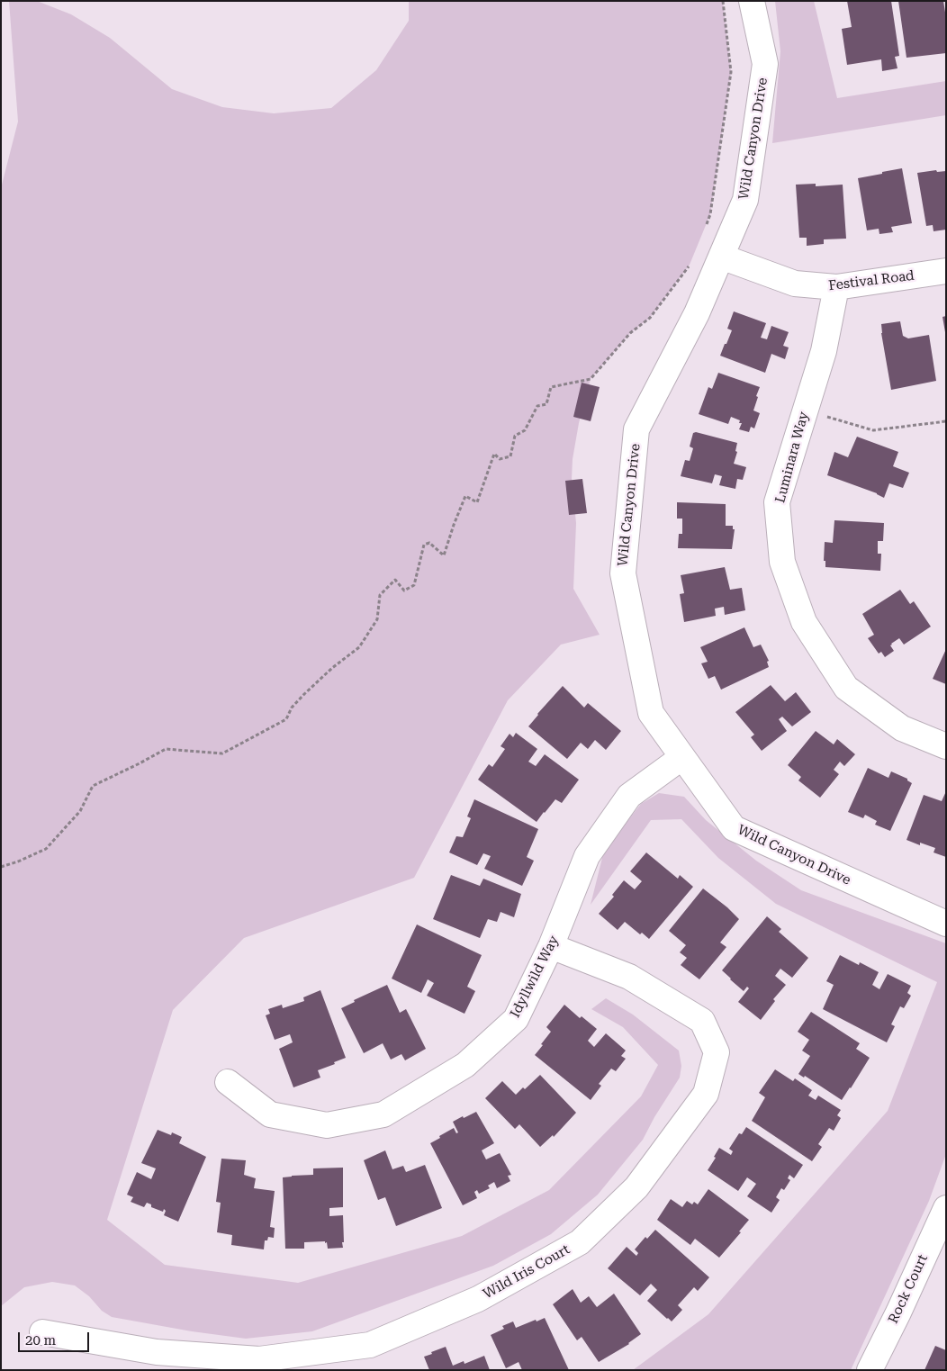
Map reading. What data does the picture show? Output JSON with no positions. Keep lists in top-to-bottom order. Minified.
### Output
{"streets":{"street":["Wild Canyon Drive","Festival Road","Luminara Way","Idyllwild Way","Wild Iris Court","Rock Court"]},"crossings":[["Wild Canyon Drive","Festival Road"],["Wild Canyon Drive","Idyllwild Way"],["Festival Road","Luminara Way"],["Idyllwild Way","Wild Iris Court"]],"scale_bar":"20 m"}
